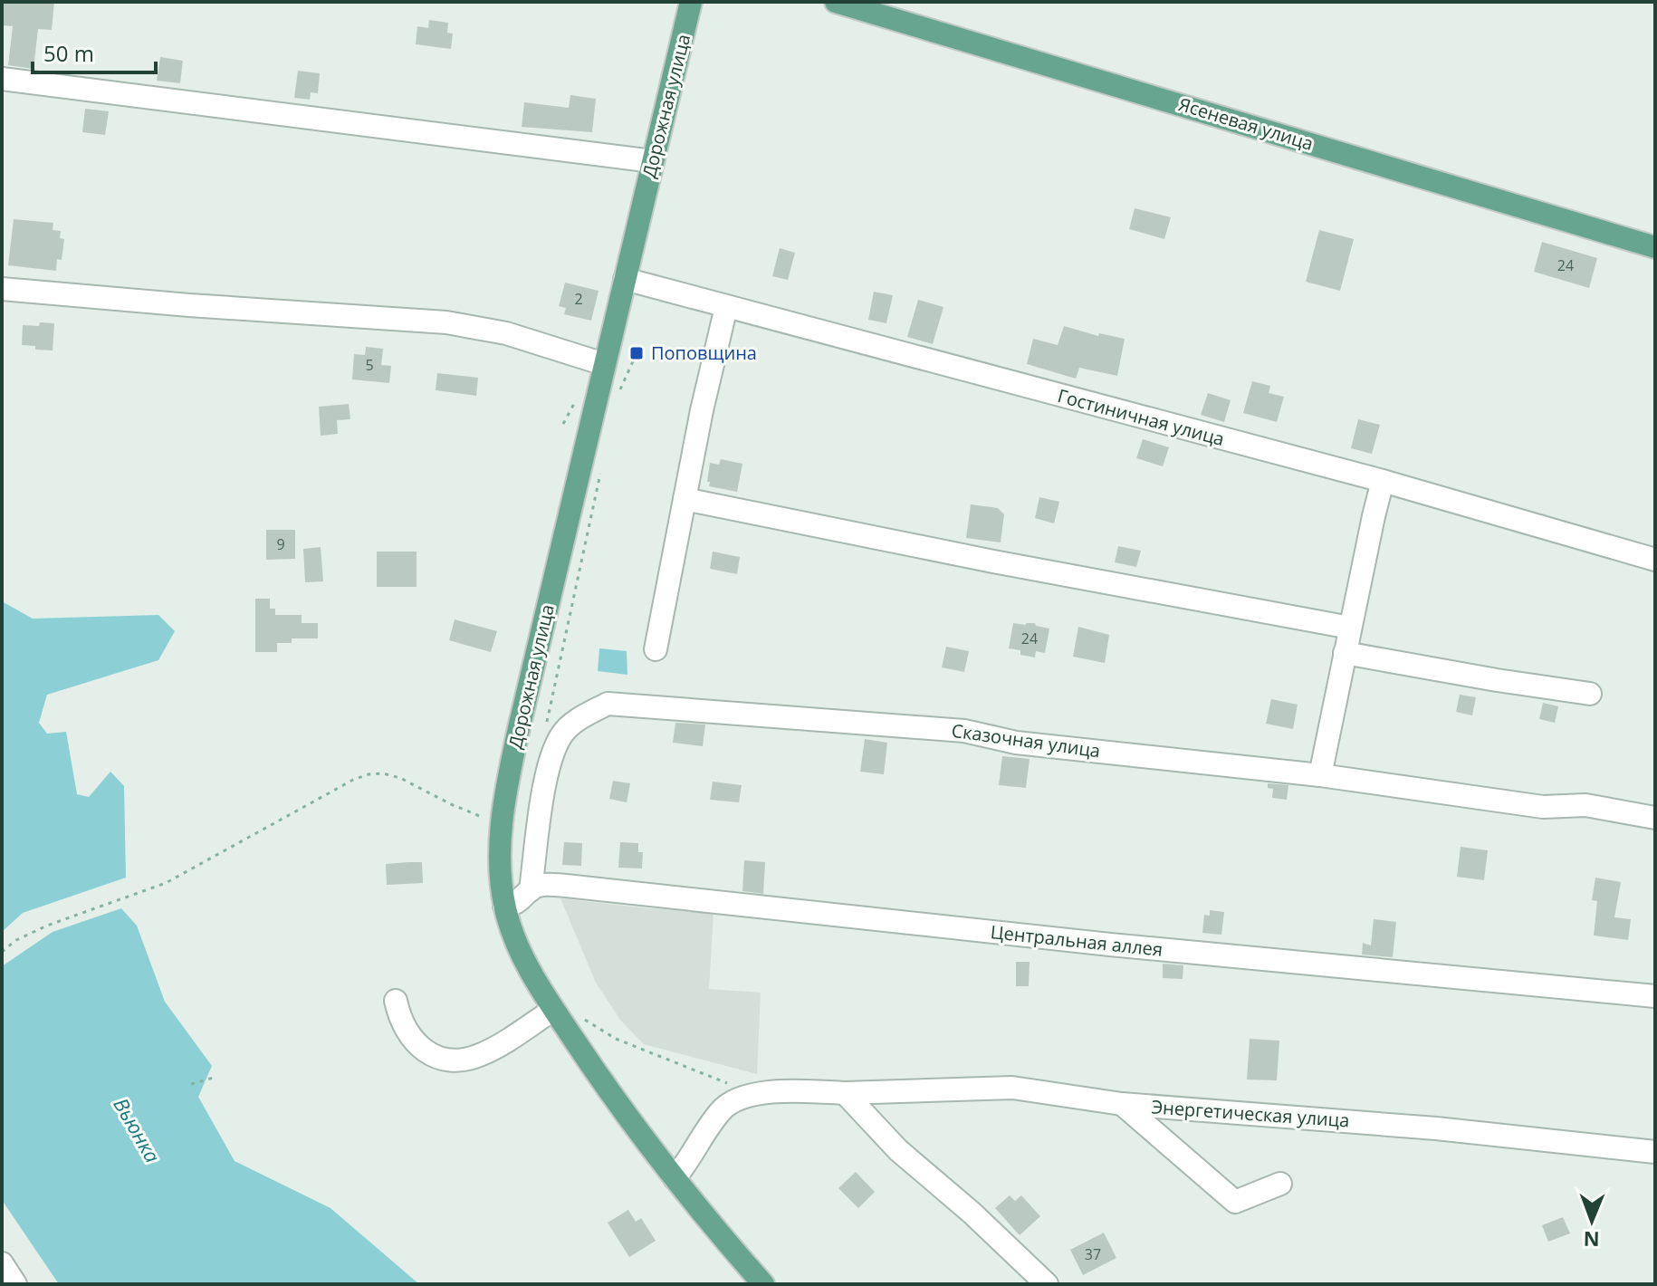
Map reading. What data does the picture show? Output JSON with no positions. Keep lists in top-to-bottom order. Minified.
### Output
{"streets":{"main road":["Дорожная улица","Ясеневая улица"],"street":["Гостиничная улица","Сказочная улица","Центральная аллея","Энергетическая улица"]},"crossings":[["Дорожная улица","Гостиничная улица"],["Дорожная улица","Центральная аллея"],["Дорожная улица","Энергетическая улица"],["Сказочная улица","Центральная аллея"]],"water":["Вьюнка"],"places":{"transit":["Поповщина"]},"house_numbers":["24","2","5","9","24","37"],"scale_bar":"50 m","north":"bottom"}
